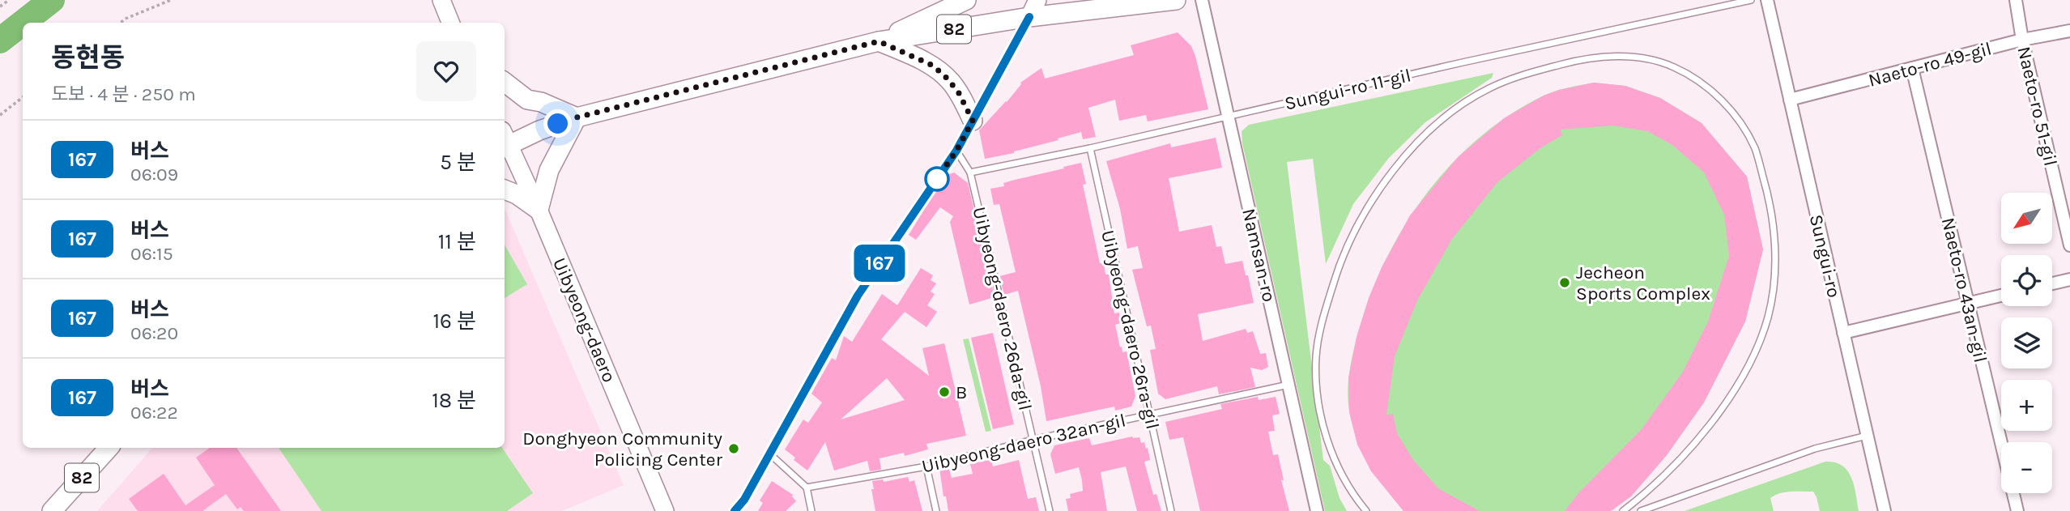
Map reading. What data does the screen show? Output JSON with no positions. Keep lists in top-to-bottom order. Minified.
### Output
{"streets":{"main road":["82"],"street":["Naeto-ro 49-gil","Naeto-ro 51-gil","Namsan-ro","Sungui-ro","Naeto-ro 43an-gil","Uibyeong-daero"],"lane":["Sungui-ro 11-gil","Uibyeong-daero 26da-gil","Uibyeong-daero 26ra-gil","Uibyeong-daero 32an-gil"]},"crossings":[["Naeto-ro 49-gil","Naeto-ro 51-gil"],["Naeto-ro 49-gil","Sungui-ro"],["Naeto-ro 49-gil","Naeto-ro 43an-gil"],["Sungui-ro 11-gil","Namsan-ro"],["Sungui-ro 11-gil","Uibyeong-daero 26da-gil"],["Sungui-ro 11-gil","Uibyeong-daero 26ra-gil"],["Namsan-ro","Uibyeong-daero 32an-gil"],["Uibyeong-daero 26da-gil","Uibyeong-daero 32an-gil"],["Uibyeong-daero 26ra-gil","Uibyeong-daero 32an-gil"]],"places":["Jecheon Sports Complex","B","Donghyeon Community Policing Center"],"lines":["bus line 167"],"north":"bottom left","page":{"on_map":"167","heading":["동현동","도보 · 4 분 · 250 m"],"list":[{"mark":"167","name":"버스","note":"06:09","value":"5 분"},{"mark":"167","name":"버스","note":"06:15","value":"11 분"},{"mark":"167","name":"버스","note":"06:20","value":"16 분"},{"mark":"167","name":"버스","note":"06:22","value":"18 분"}],"map_buttons":["+","−"]}}
